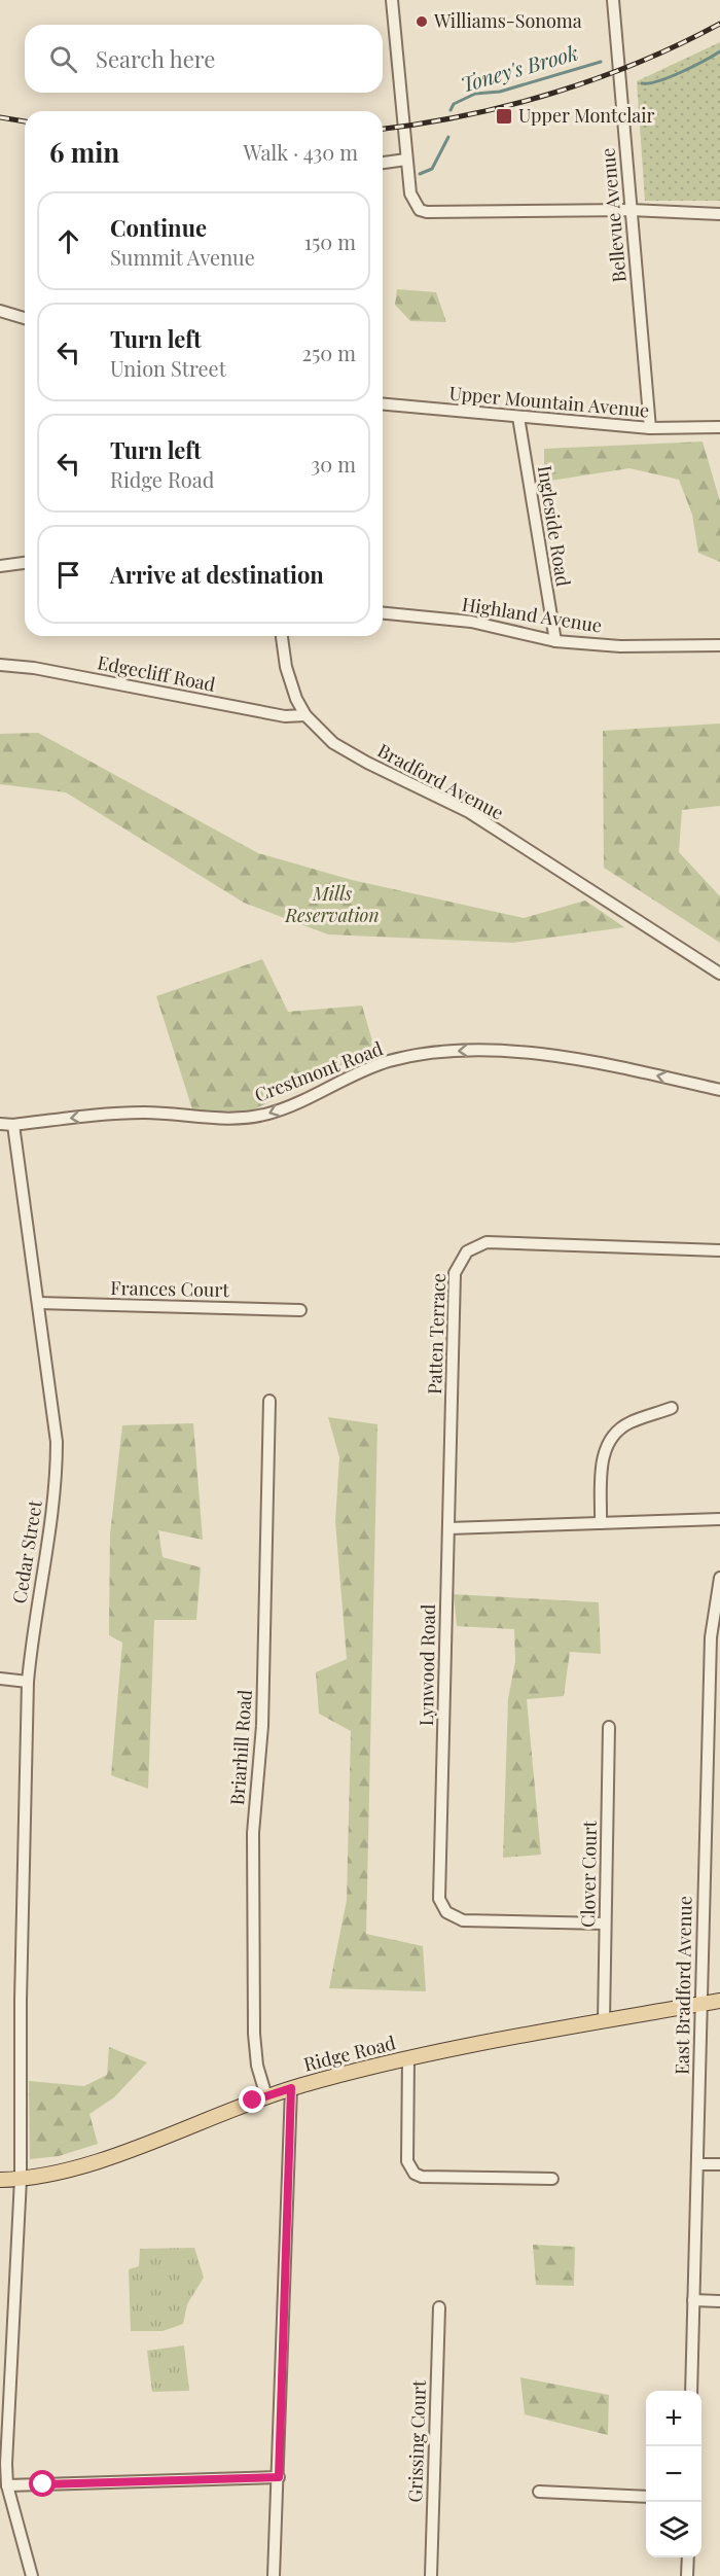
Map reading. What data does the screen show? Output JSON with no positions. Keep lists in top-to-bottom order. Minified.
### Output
{"streets":{"main road":["Ridge Road"],"street":["Bellevue Avenue","Upper Mountain Avenue","Ingleside Road","Highland Avenue","Edgecliff Road","Bradford Avenue","Crestmont Road","Frances Court","Patten Terrace","Cedar Street","Lynwood Road","Briarhill Road","Clover Court","East Bradford Avenue","Grissing Court"]},"crossings":[["Bellevue Avenue","Upper Mountain Avenue"],["Upper Mountain Avenue","Ingleside Road"],["Ingleside Road","Highland Avenue"],["Edgecliff Road","Bradford Avenue"],["Crestmont Road","Cedar Street"],["Frances Court","Cedar Street"],["Patten Terrace","Lynwood Road"],["Cedar Street","Ridge Road"],["Lynwood Road","Clover Court"],["Briarhill Road","Ridge Road"],["Clover Court","Ridge Road"],["East Bradford Avenue","Ridge Road"]],"one_way":["Crestmont Road"],"water":["Toney's Brook"],"parks":["Mills Reservation"],"places":{"other":["Williams-Sonoma"],"transit":["Upper Montclair"]},"page":{"search":"Search here","heading":["6 min","Walk · 430 m"],"list":[["Continue","Summit Avenue","150 m"],["Turn left","Union Street","250 m"],["Turn left","Ridge Road","30 m"],"Arrive at destination"],"map_buttons":["+","−"]}}
